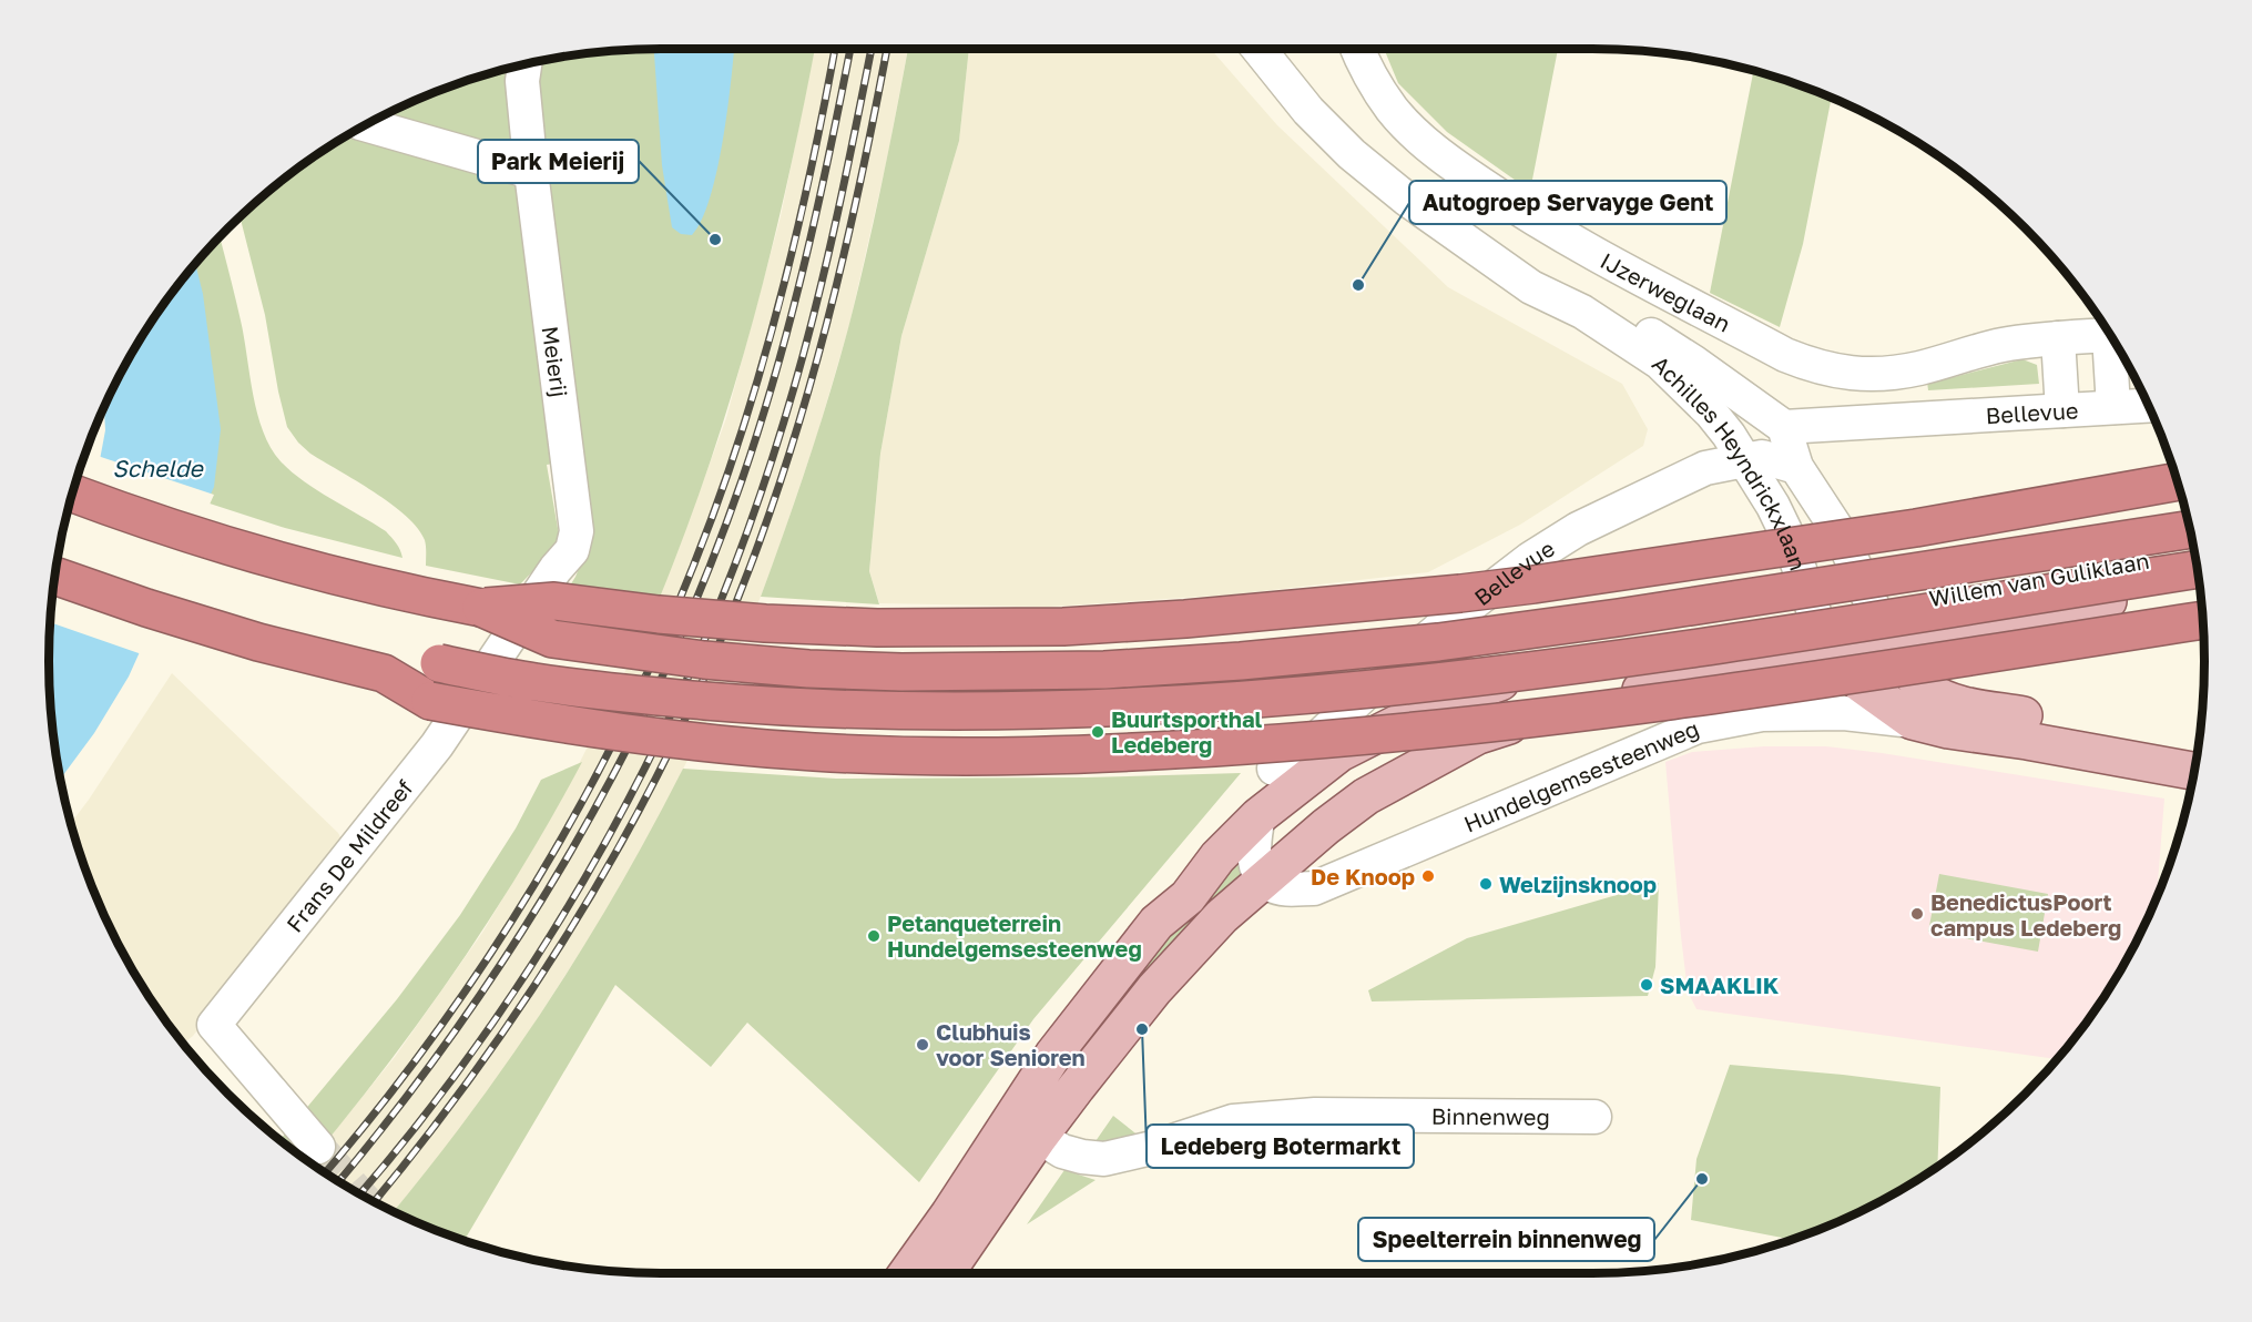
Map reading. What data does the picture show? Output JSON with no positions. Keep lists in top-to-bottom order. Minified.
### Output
{"streets":{"main road":["Achilles Heyndrickxlaan","Willem van Guliklaan","Hundelgemsesteenweg"],"street":["IJzerweglaan","Meierij","Bellevue","Frans De Mildreef","Binnenweg"]},"crossings":[["IJzerweglaan","Bellevue"],["Meierij","Frans De Mildreef"],["Bellevue","Achilles Heyndrickxlaan"],["Achilles Heyndrickxlaan","Hundelgemsesteenweg"]],"water":["Schelde"],"places":["Park Meierij","Autogroep Servayge Gent","Buurtsporthal Ledeberg","De Knoop","Welzijnsknoop","BenedictusPoort campus Ledeberg","Petanqueterrein Hundelgemsesteenweg","SMAAKLIK","Ledeberg Botermarkt","Clubhuis voor Senioren","Speelterrein binnenweg"]}
